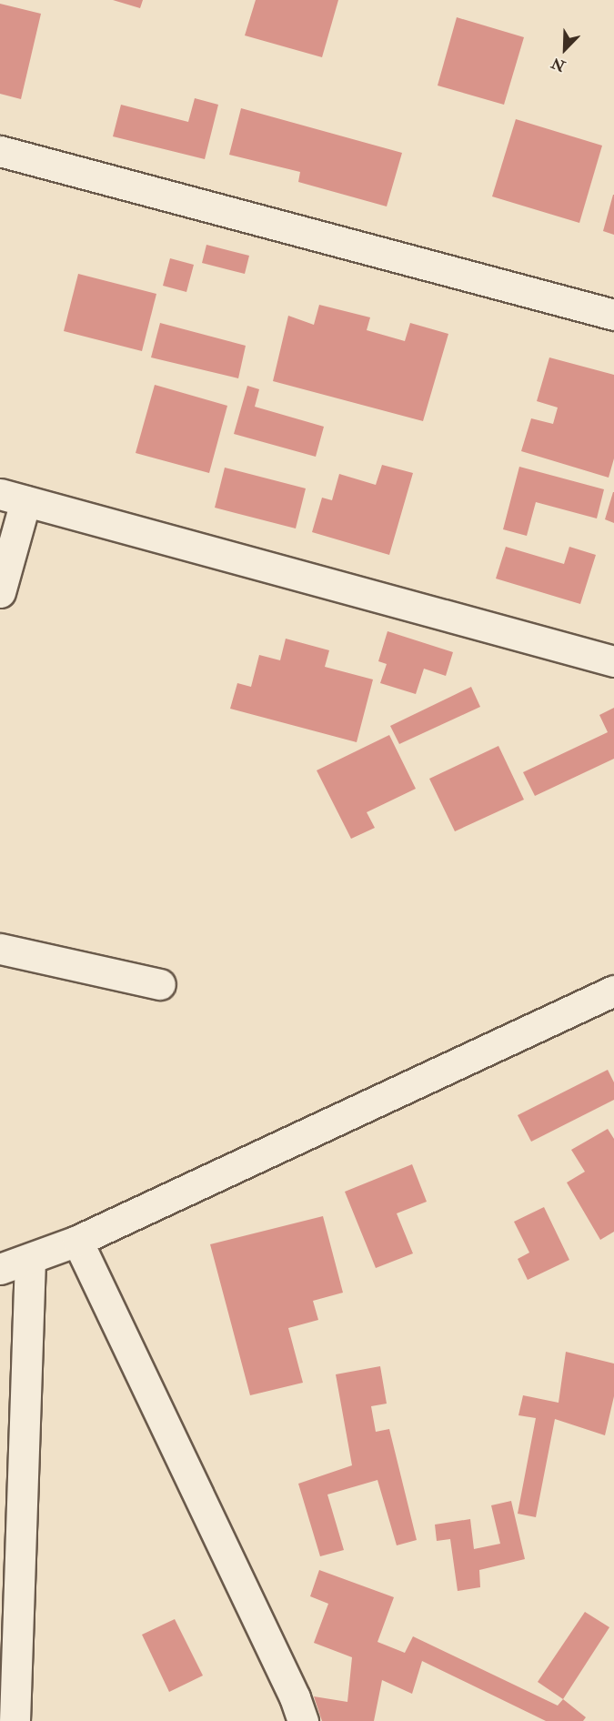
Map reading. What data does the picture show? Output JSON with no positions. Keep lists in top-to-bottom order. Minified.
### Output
{"north":"bottom left"}
